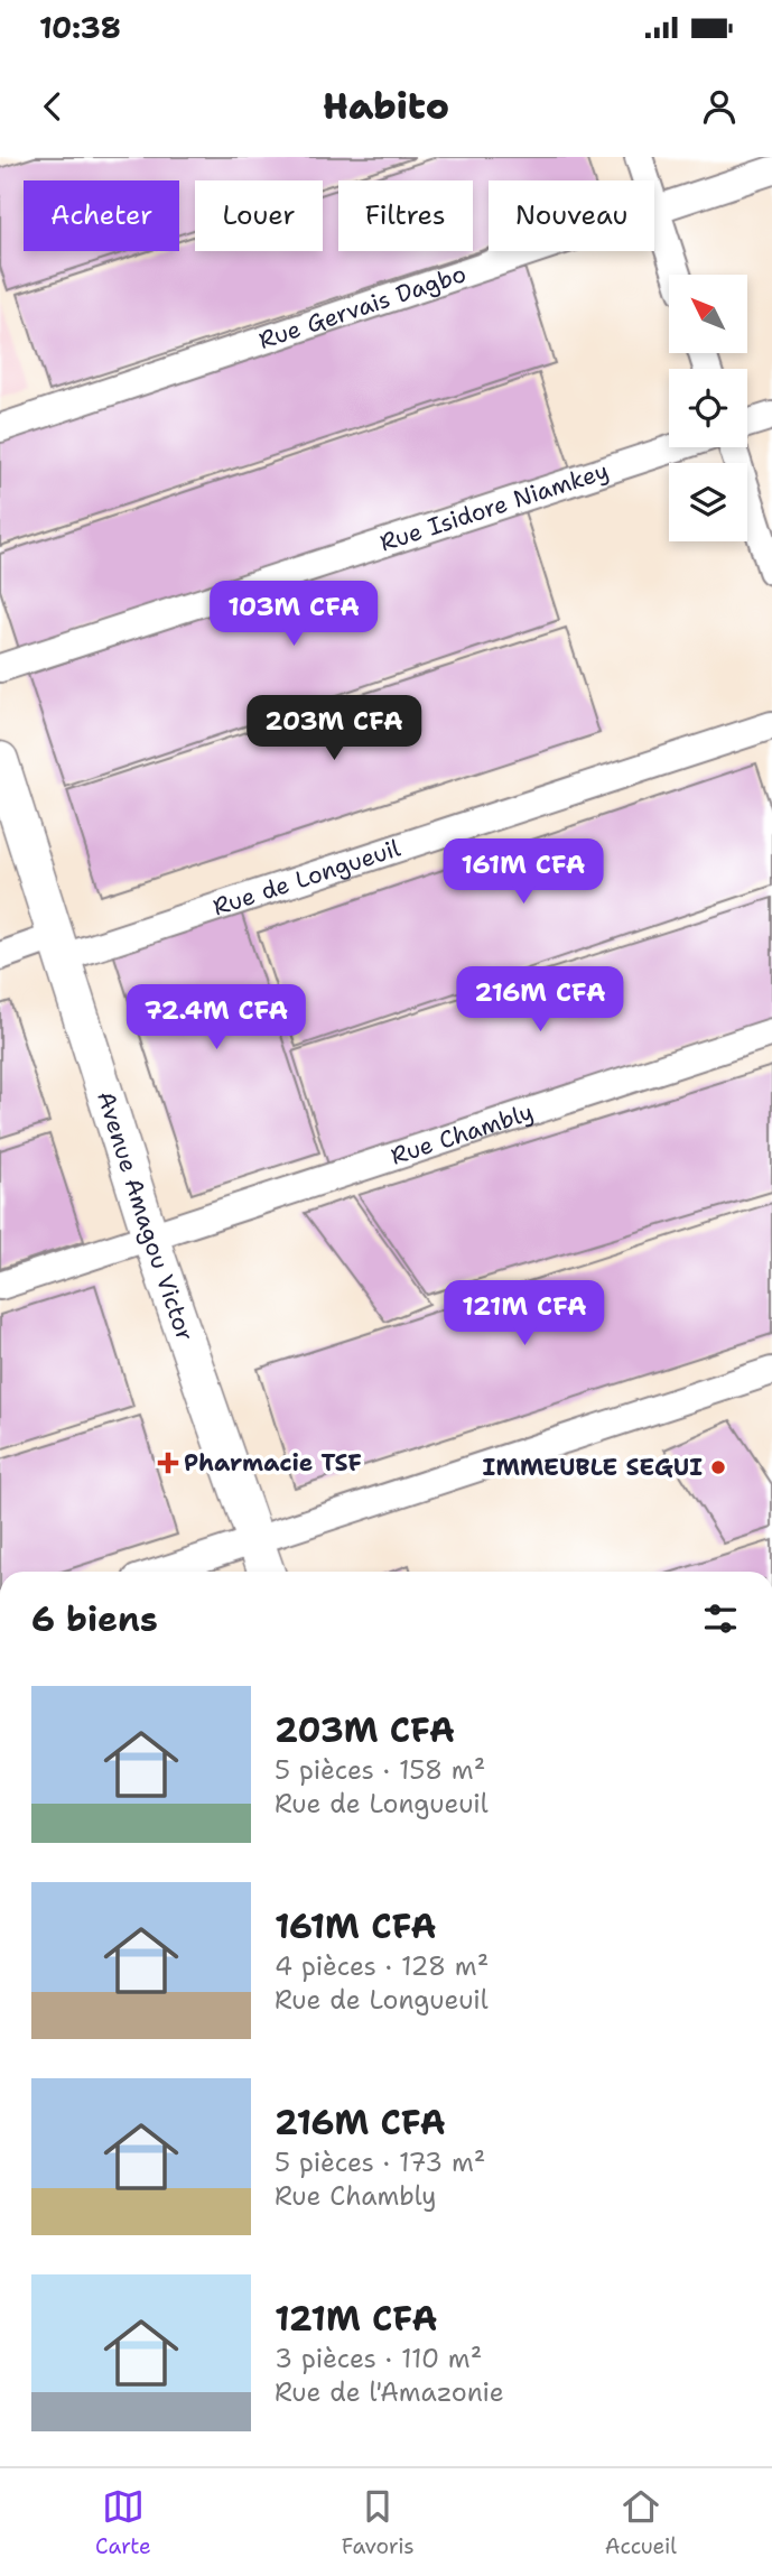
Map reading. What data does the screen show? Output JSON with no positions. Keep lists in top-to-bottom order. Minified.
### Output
{"streets":{"street":["Rue Gervais Dagbo","Rue Isidore Niamkey","Rue de Longueuil","Rue Chambly","Avenue Amagou Victor"]},"crossings":[["Rue de Longueuil","Avenue Amagou Victor"],["Rue Chambly","Avenue Amagou Victor"]],"places":{"health":["Pharmacie TSF"],"other":["IMMEUBLE SEGUI"]},"north":"top left","page":{"status":"10:38","header":"Habito","chip":["Acheter","Louer","Filtres","Nouveau"],"price":["103M CFA","203M CFA","161M CFA","216M CFA","72.4M CFA","121M CFA"],"heading":"6 biens","list":[{"name":"203M CFA","note":"5 pièces · 158 m² · Rue de Longueuil"},{"name":"161M CFA","note":"4 pièces · 128 m² · Rue de Longueuil"},{"name":"216M CFA","note":"5 pièces · 173 m² · Rue Chambly"},{"name":"121M CFA","note":"3 pièces · 110 m² · Rue de l'Amazonie"}],"tabs":["Carte","Favoris","Accueil"]}}
